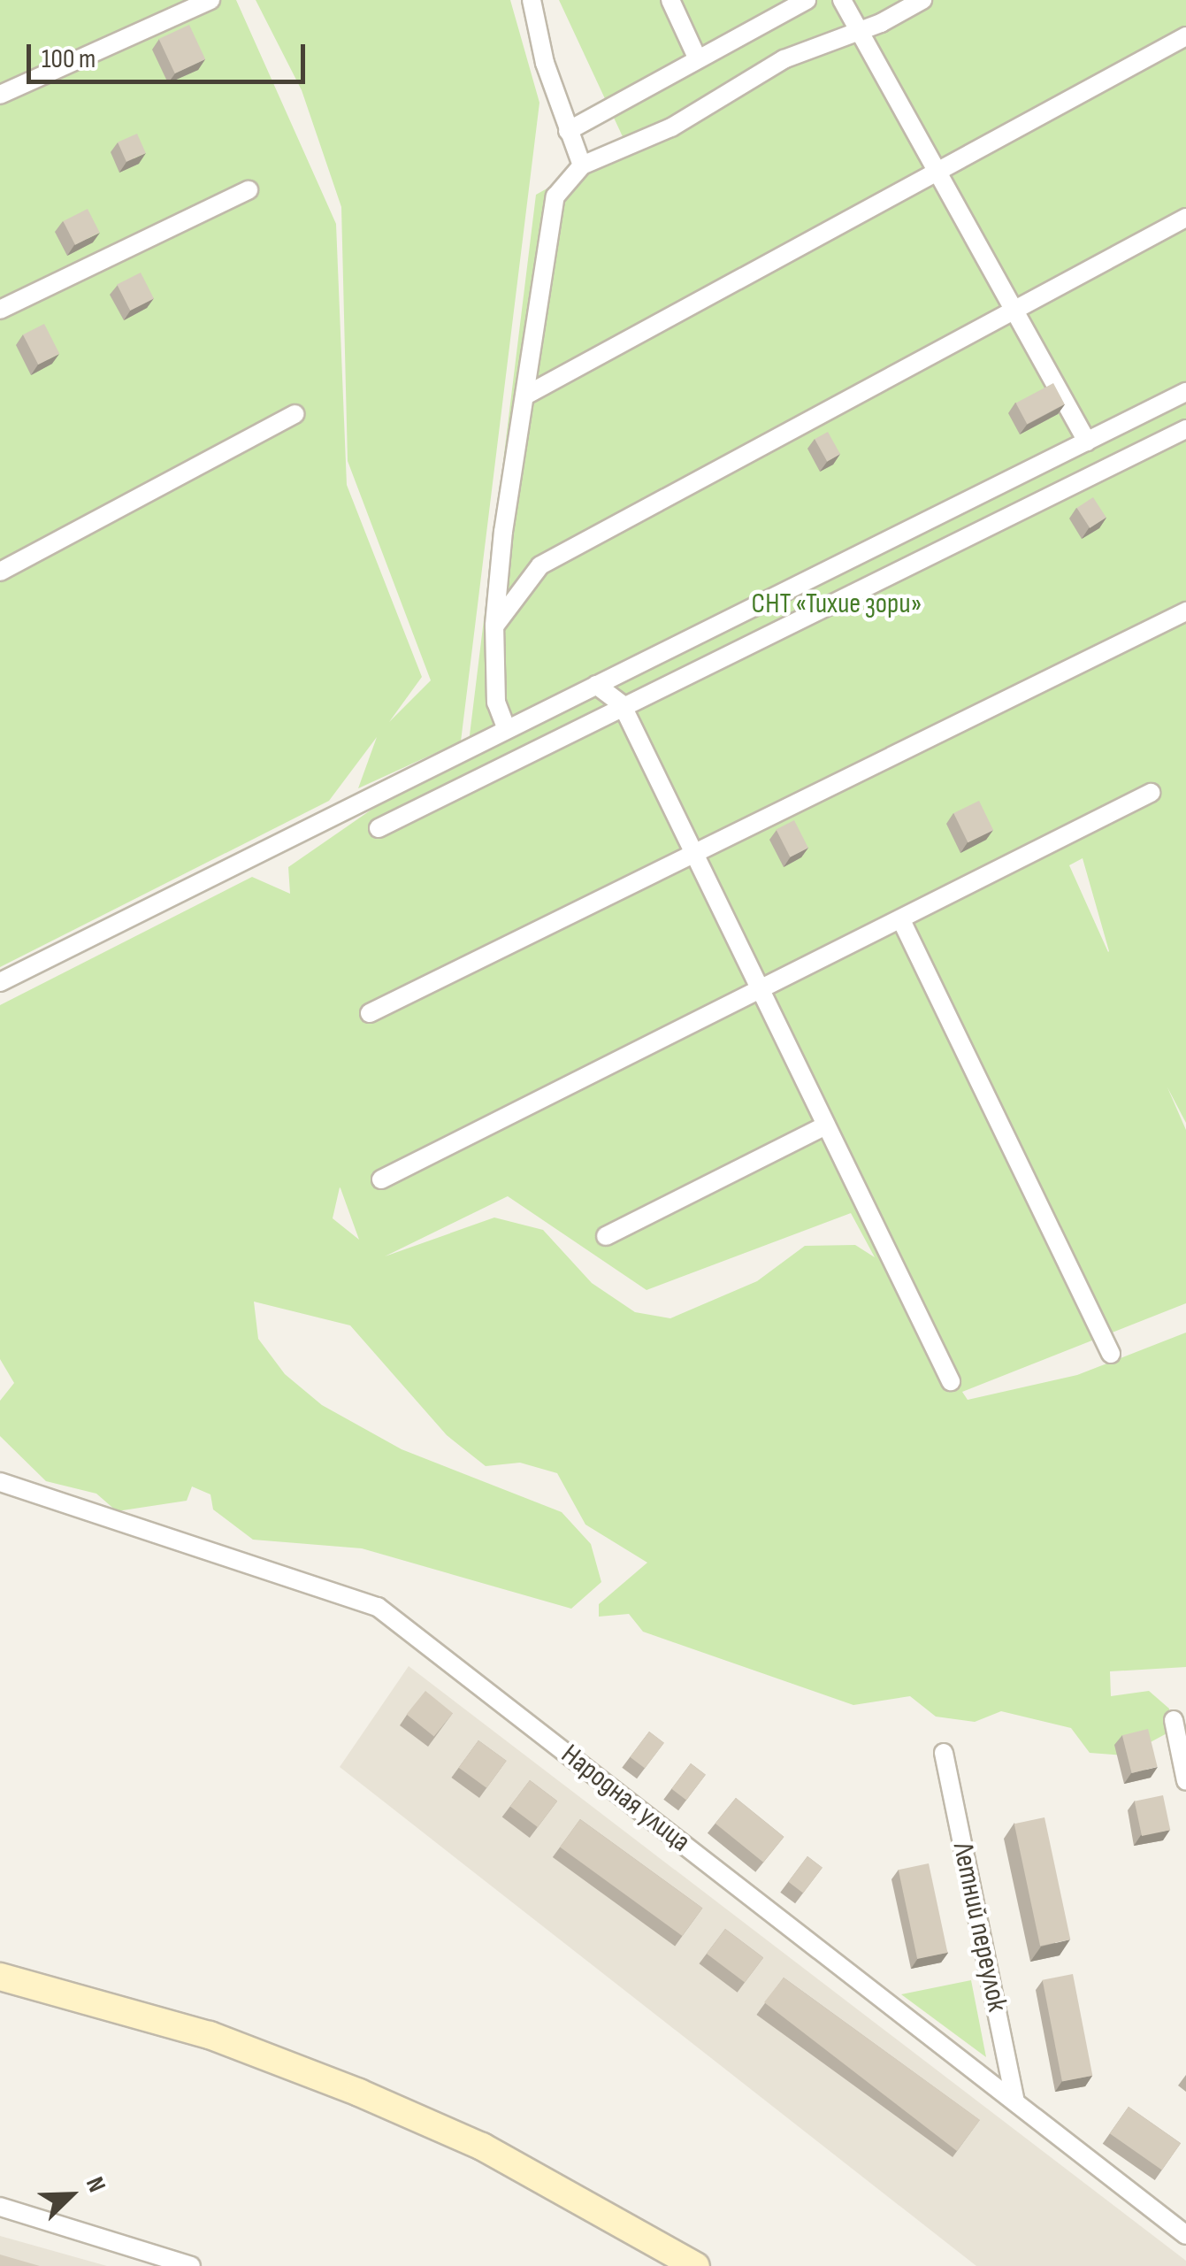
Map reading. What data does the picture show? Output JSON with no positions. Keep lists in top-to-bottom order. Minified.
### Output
{"streets":{"street":["Народная улица","Летний переулок"]},"crossings":[["Народная улица","Летний переулок"]],"parks":["СНТ «Тихие зори»"],"scale_bar":"100 m","north":"top right"}
